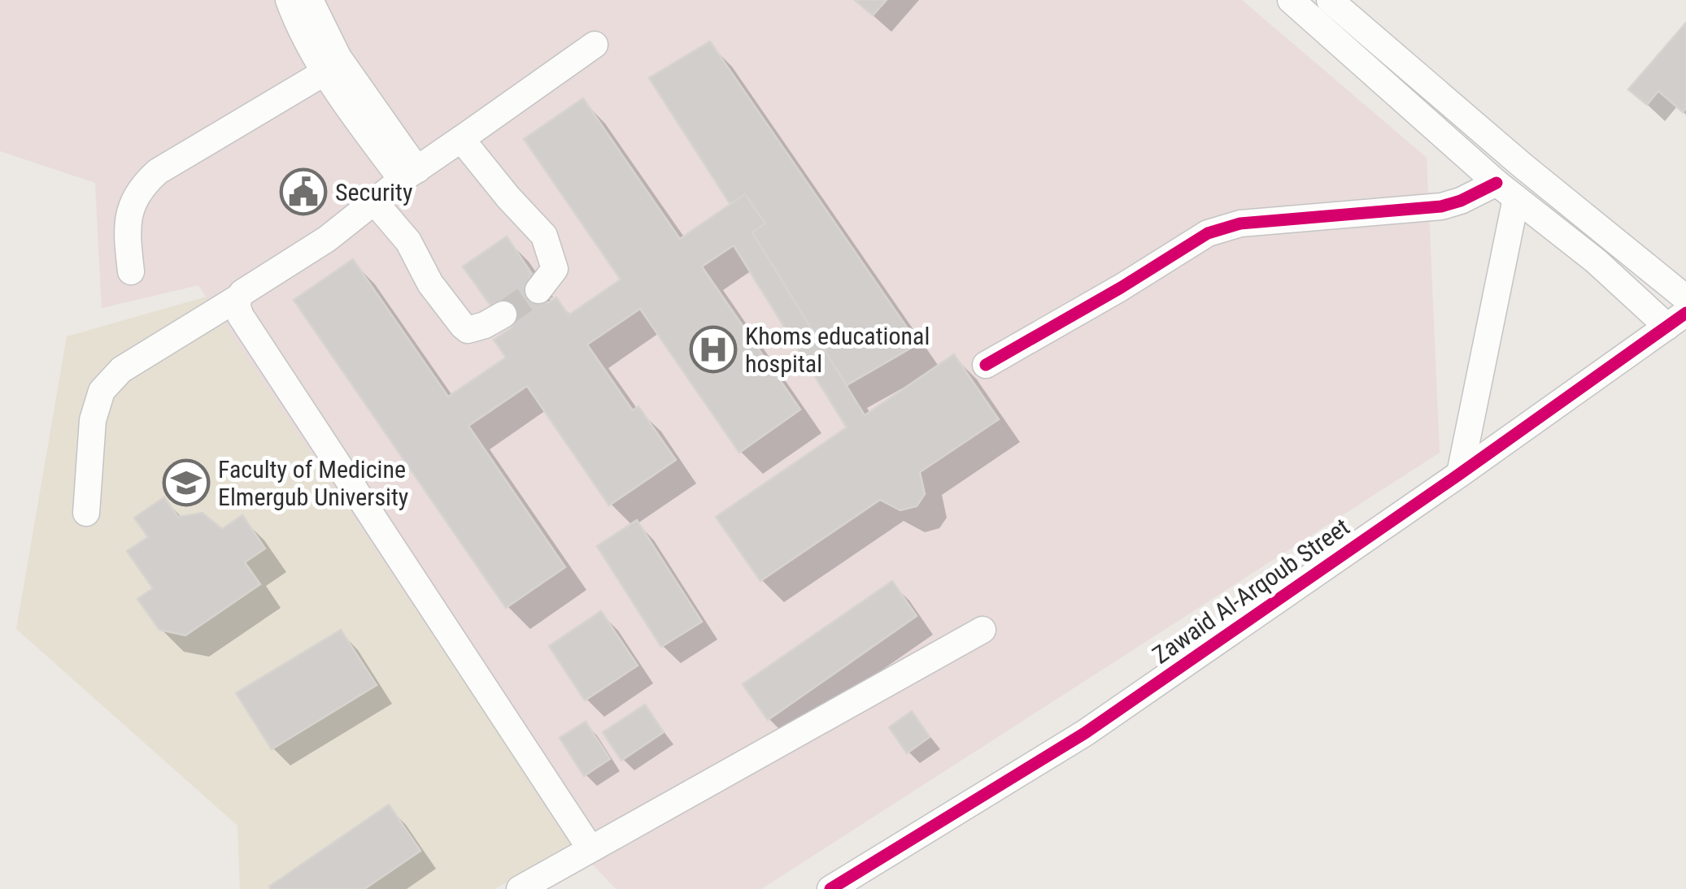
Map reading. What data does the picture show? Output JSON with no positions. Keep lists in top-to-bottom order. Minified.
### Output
{"streets":{"street":["Zawaid Al-Arqoub Street"]},"places":{"public building":["Security"],"hospital":["Khoms educational hospital"],"school or university":["Faculty of Medicine Elmergub University"]}}
